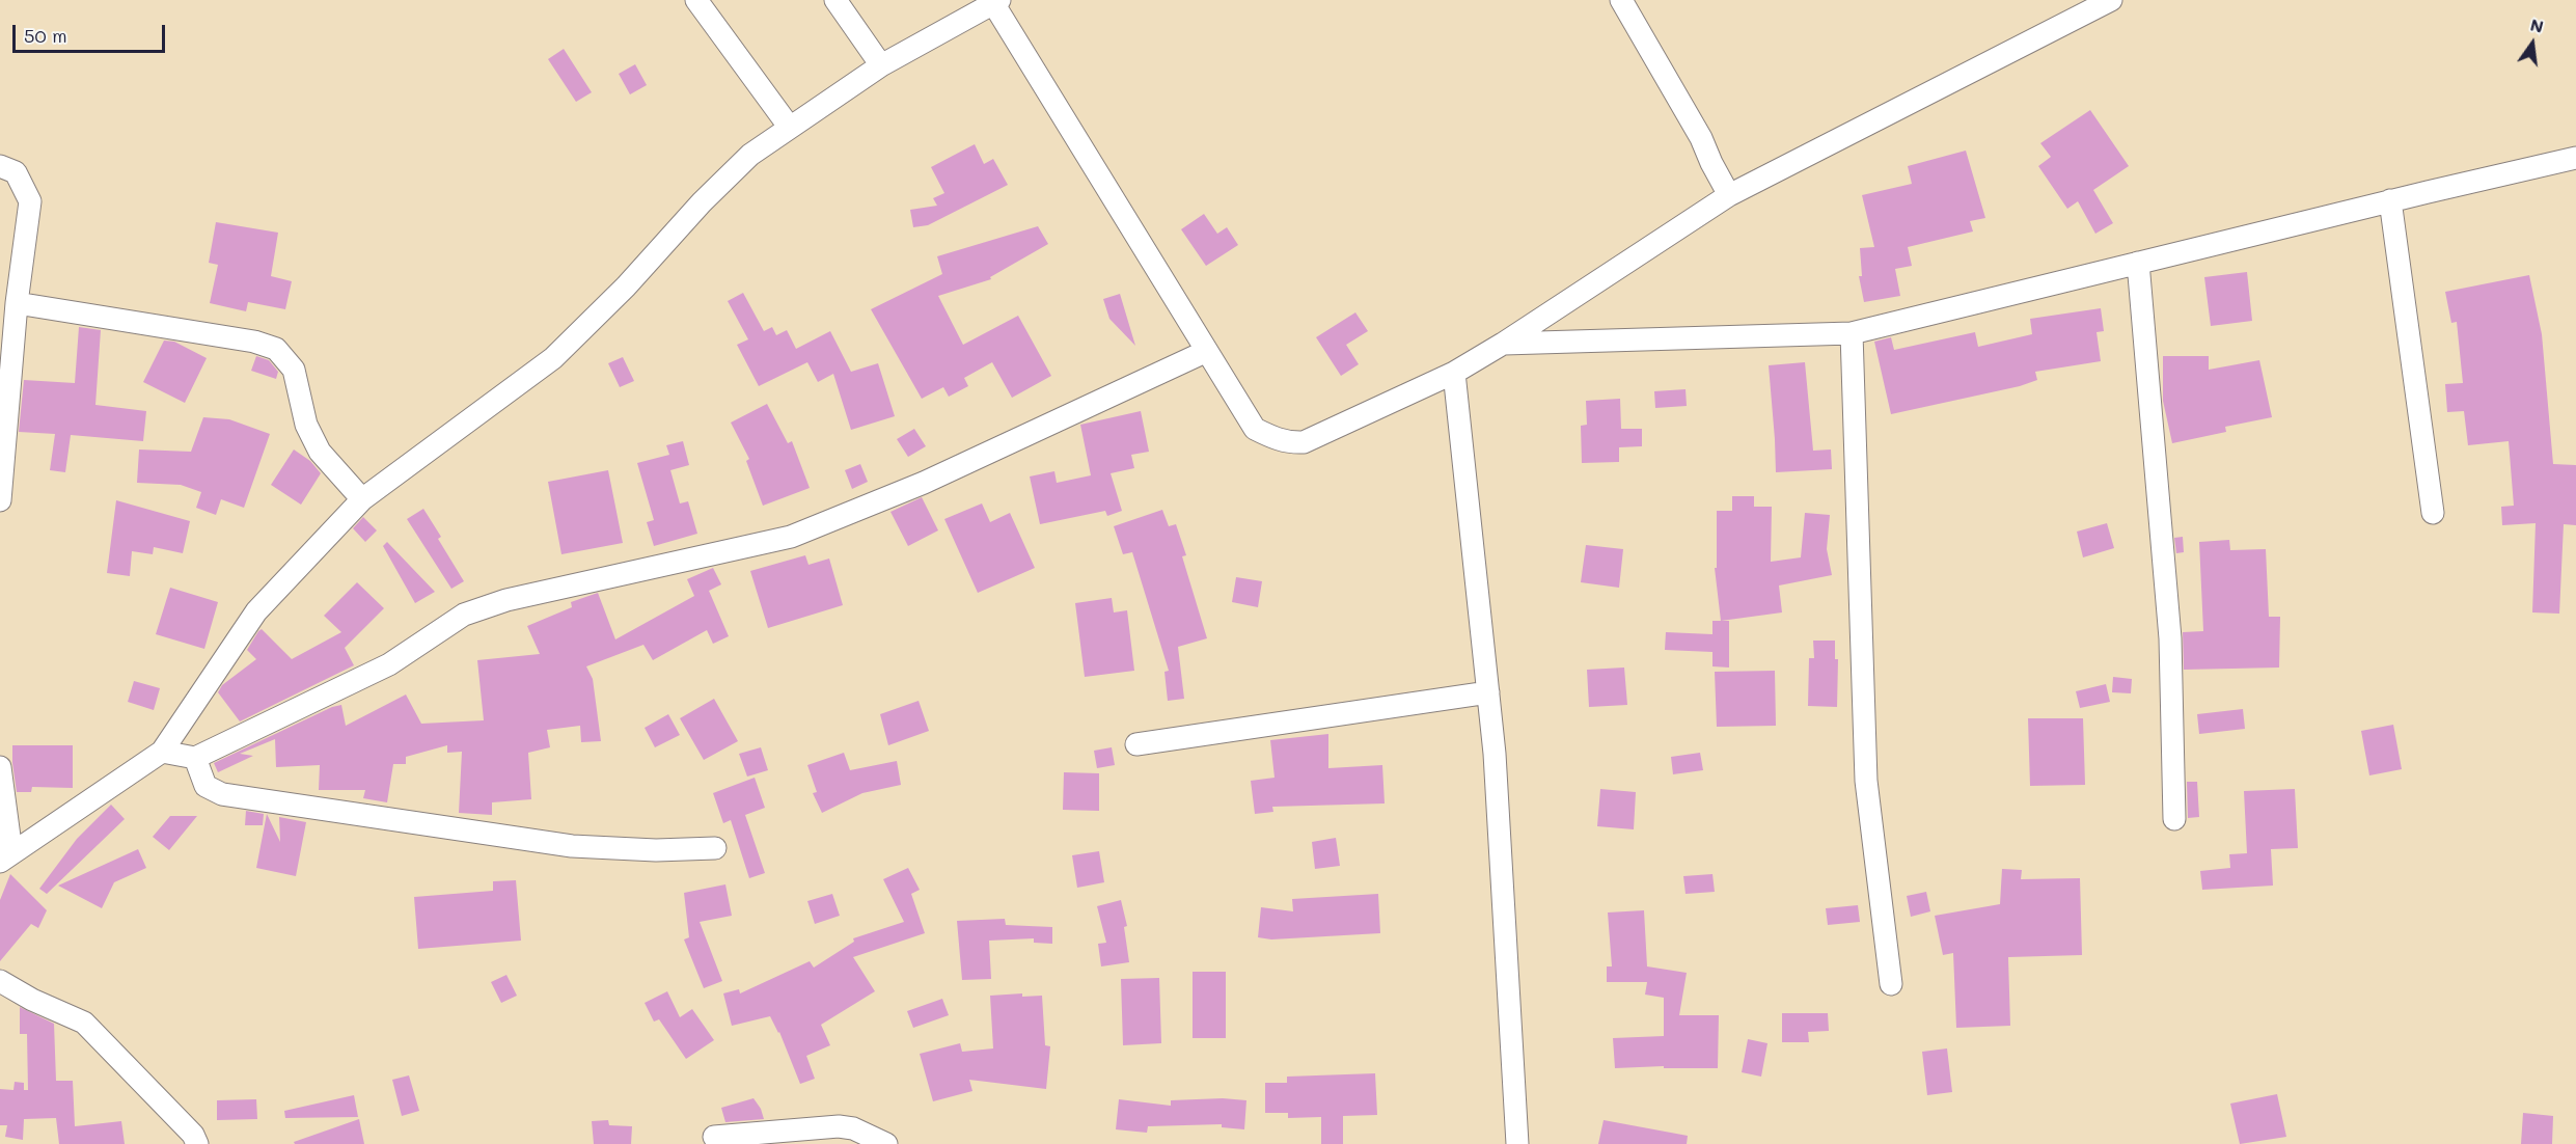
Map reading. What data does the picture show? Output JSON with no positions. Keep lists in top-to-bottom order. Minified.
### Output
{"scale_bar":"50 m","north":"top"}
